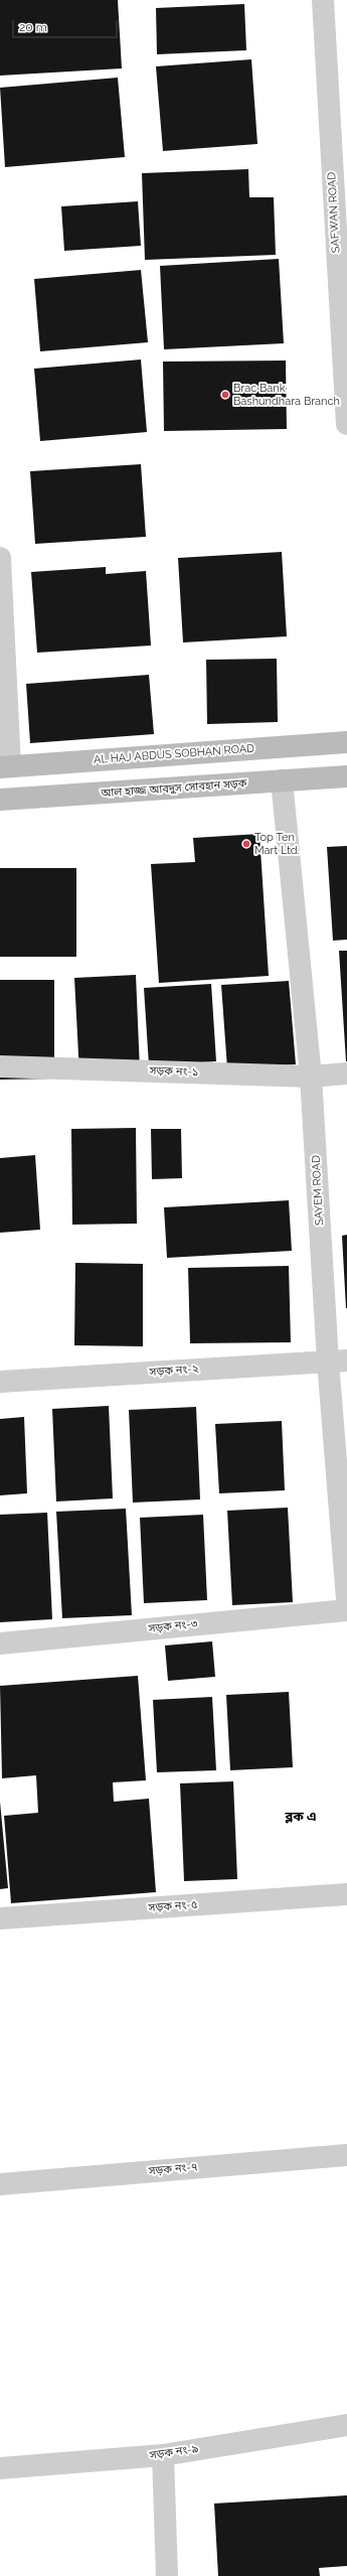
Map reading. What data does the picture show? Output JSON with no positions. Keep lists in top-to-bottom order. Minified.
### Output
{"streets":{"street":["SAFWAN ROAD","AL HAJ ABDUS SOBHAN ROAD","আল হাজ্জ আবদুস সোবহান সড়ক","সড়ক নং-১","SAYEM ROAD","সড়ক নং-২","সড়ক নং-৩","সড়ক নং-৫","সড়ক নং-৭","সড়ক নং-৯"]},"crossings":[["আল হাজ্জ আবদুস সোবহান সড়ক","SAYEM ROAD"],["সড়ক নং-১","SAYEM ROAD"],["SAYEM ROAD","সড়ক নং-২"]],"districts":["ব্লক এ"],"places":["Brac Bank Bashundhara Branch","Top Ten Mart Ltd."],"scale_bar":"20 m"}
